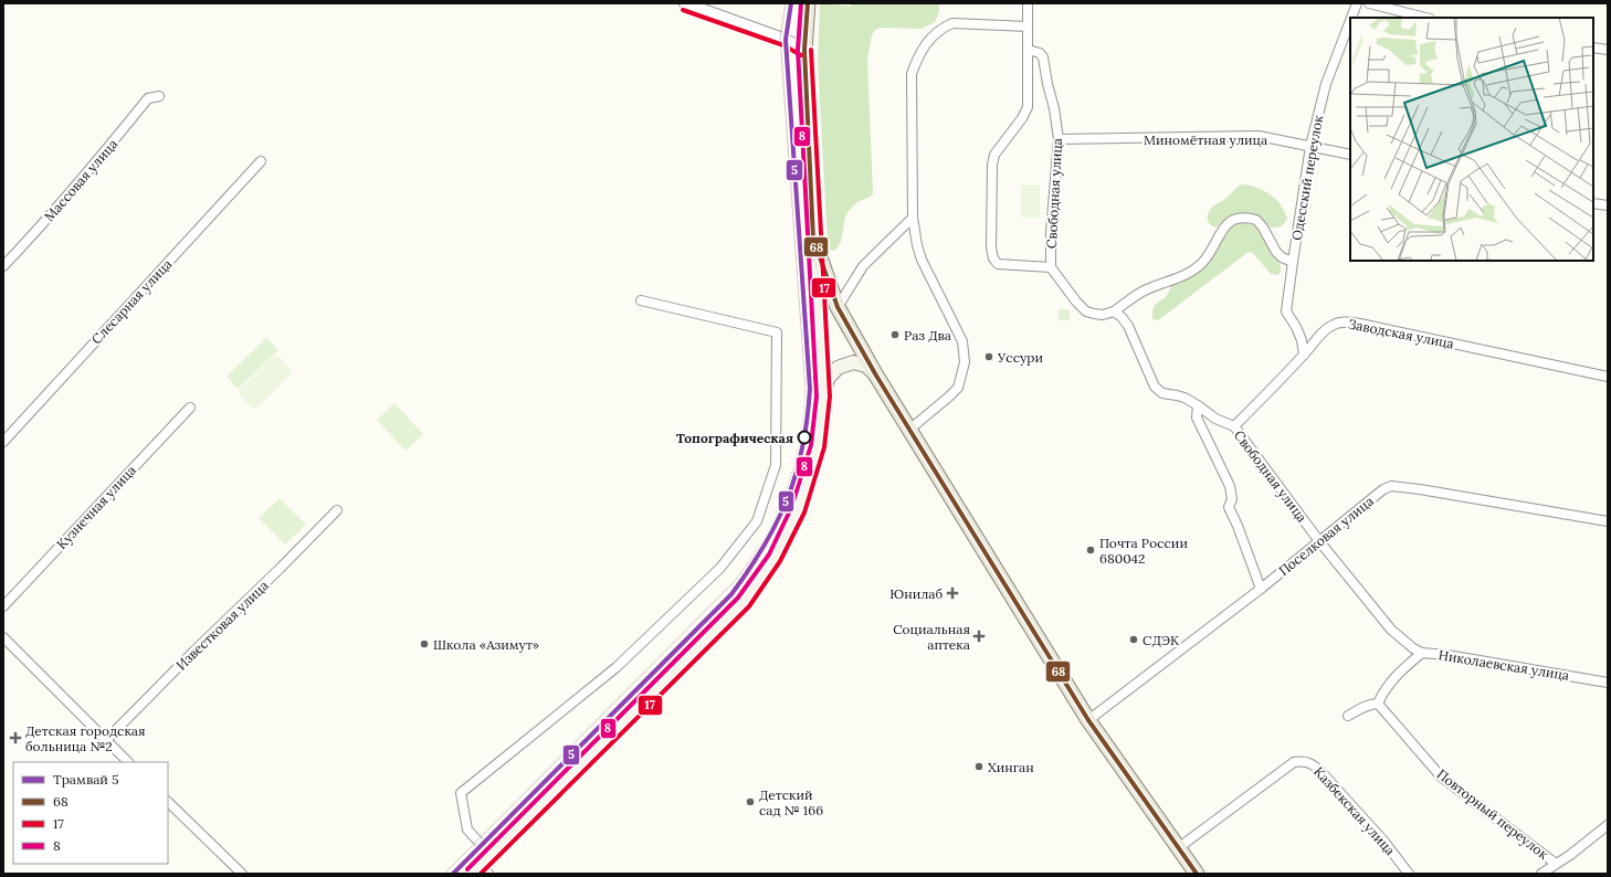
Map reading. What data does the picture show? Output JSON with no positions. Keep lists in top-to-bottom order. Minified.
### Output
{"streets":{"street":["Миномётная улица","Одесский переулок","Массовая улица","Свободная улица","Слесарная улица","Заводская улица","Кузнечная улица","Поселковая улица","Известковая улица","Николаевская улица","Казбекская улица","Повторный переулок"]},"crossings":[["Миномётная улица","Одесский переулок"],["Миномётная улица","Свободная улица"],["Одесский переулок","Заводская улица"],["Свободная улица","Заводская улица"],["Свободная улица","Поселковая улица"],["Свободная улица","Николаевская улица"],["Николаевская улица","Повторный переулок"]],"places":{"other":["Раз Два","Уссури","Топографическая","Почта России 680042","СДЭК","Школа «Азимут»","Хинган","Детский сад № 166"],"health":["Юнилаб","Социальная аптека","Детская городская больница №2"]},"lines":["tram line 5","transit line 68","transit line 8","transit line 17"],"legend":["Трамвай 5","68","17","8"]}
